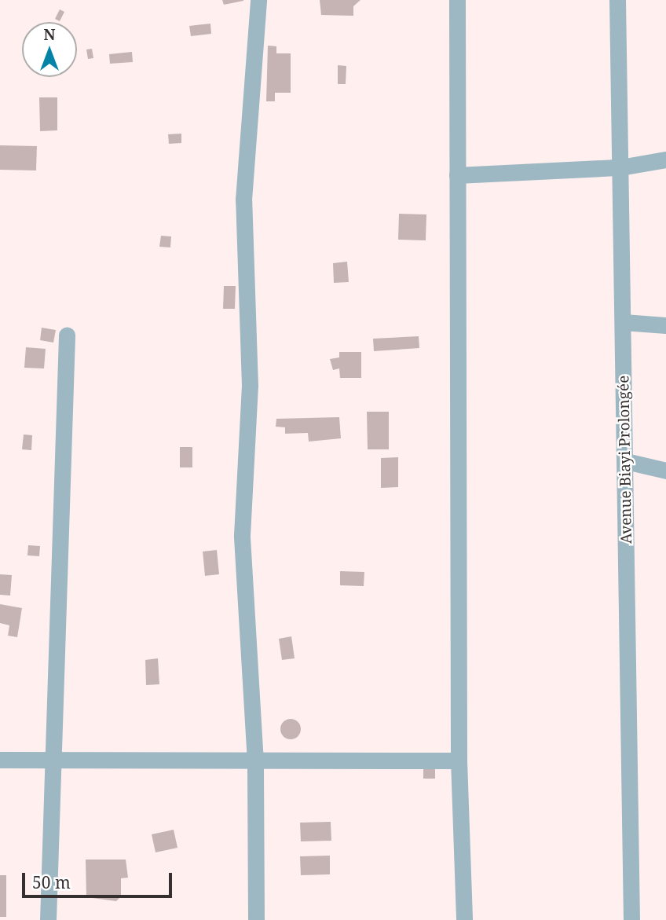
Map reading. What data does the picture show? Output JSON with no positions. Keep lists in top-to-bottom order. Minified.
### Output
{"streets":{"street":["Avenue Biayi Prolongée"]},"scale_bar":"50 m","north":"top"}
